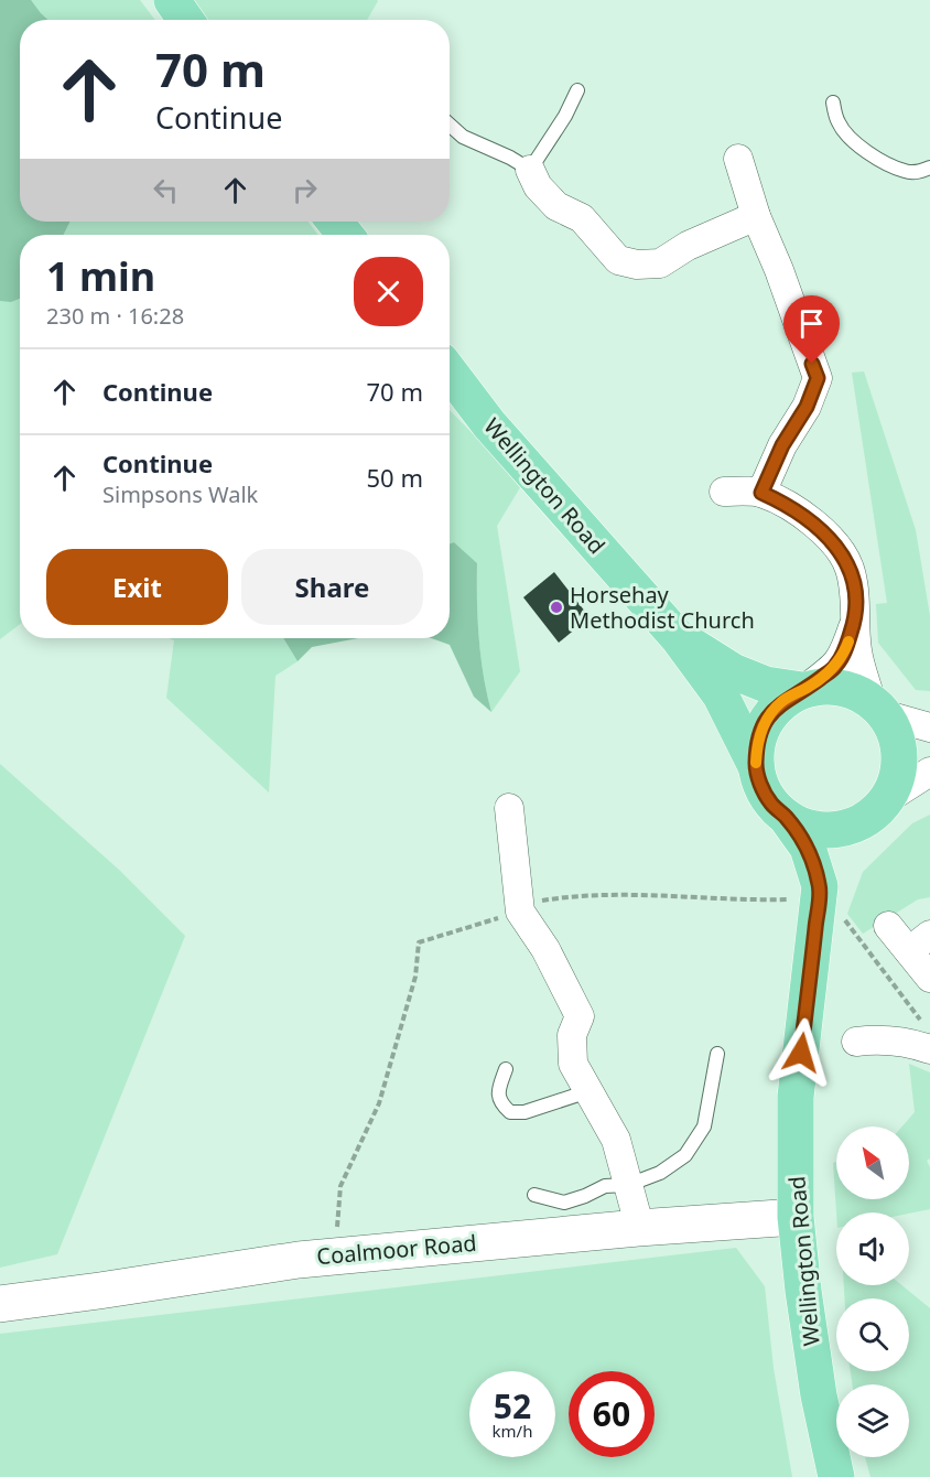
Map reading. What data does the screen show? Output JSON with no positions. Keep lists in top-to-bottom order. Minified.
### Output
{"streets":{"main road":["Wellington Road"],"street":["Coalmoor Road"]},"crossings":[["Wellington Road","Coalmoor Road"]],"places":["Horsehay Methodist Church"],"north":"top left","page":{"turn":["70 m","Continue"],"heading":["1 min","230 m · 16:28"],"list":[{"name":"Continue","value":"70 m"},{"name":"Continue","note":"Simpsons Walk","value":"50 m"}],"buttons":["Exit","Share"],"speed":"52 km/h","limit":"60"}}
